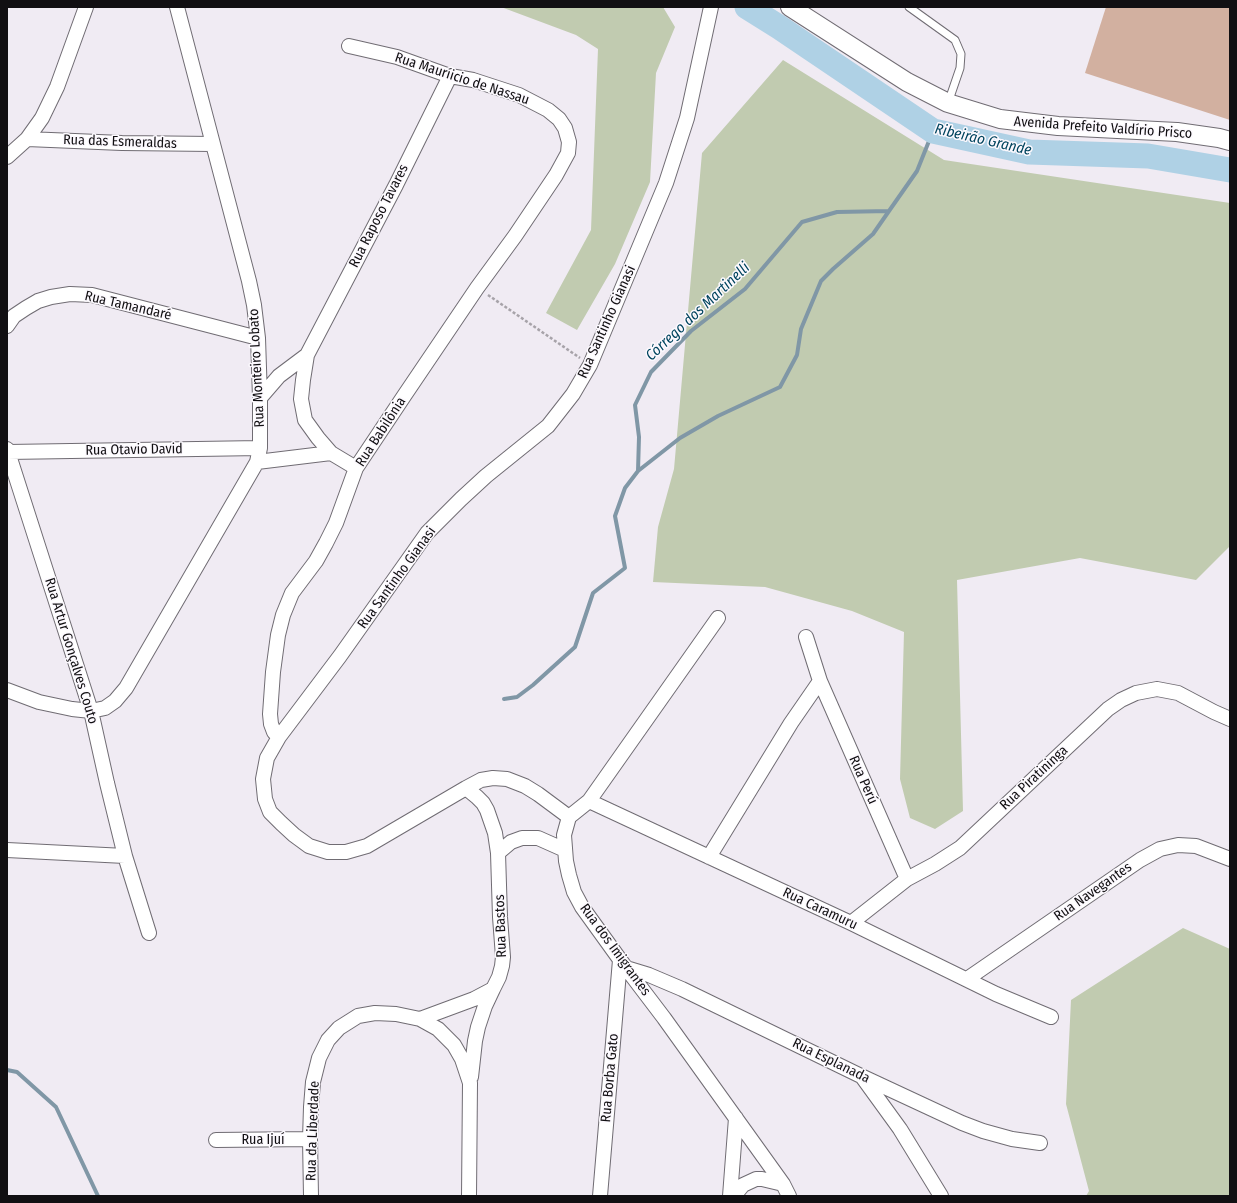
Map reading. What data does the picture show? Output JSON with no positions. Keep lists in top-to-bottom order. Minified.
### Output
{"streets":{"street":["Rua Mauríicio de Nassau","Avenida Prefeito Valdírio Prisco","Rua das Esmeraldas","Rua Raposo Tavares","Rua Tamandaré","Rua Santinho Gianasi","Rua Monteiro Lobato","Rua Babilônia","Rua Otavio David","Rua Artur Gonçalves Couto","Rua Piratininga","Rua Perú","Rua Navegantes","Rua Caramuru","Rua Bastos","Rua dos Imigrantes","Rua Esplanada","Rua Borba Gato","Rua da Liberdade","Rua Ijuí"]},"crossings":[["Rua Mauríicio de Nassau","Rua Raposo Tavares"],["Rua Mauríicio de Nassau","Rua Babilônia"],["Rua das Esmeraldas","Rua Monteiro Lobato"],["Rua Raposo Tavares","Rua Monteiro Lobato"],["Rua Raposo Tavares","Rua Babilônia"],["Rua Raposo Tavares","Rua Otavio David"],["Rua Tamandaré","Rua Monteiro Lobato"],["Rua Santinho Gianasi","Rua Babilônia"],["Rua Santinho Gianasi","Rua Bastos"],["Rua Santinho Gianasi","Rua dos Imigrantes"],["Rua Monteiro Lobato","Rua Otavio David"],["Rua Otavio David","Rua Artur Gonçalves Couto"],["Rua Piratininga","Rua Perú"],["Rua Piratininga","Rua Caramuru"],["Rua Navegantes","Rua Caramuru"],["Rua Bastos","Rua da Liberdade"],["Rua dos Imigrantes","Rua Esplanada"],["Rua dos Imigrantes","Rua Borba Gato"],["Rua Esplanada","Rua Borba Gato"],["Rua da Liberdade","Rua Ijuí"]],"water":["Ribeirão Grande","Córrego dos Martinelli"]}
